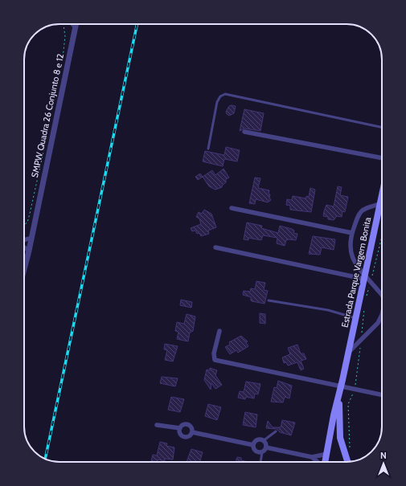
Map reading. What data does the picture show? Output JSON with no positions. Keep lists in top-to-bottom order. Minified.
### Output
{"streets":{"main road":["Estrada Parque Vargem Bonita"],"street":["SMPW Quadra 26 Conjunto 8 e 12"]},"north":"top"}
